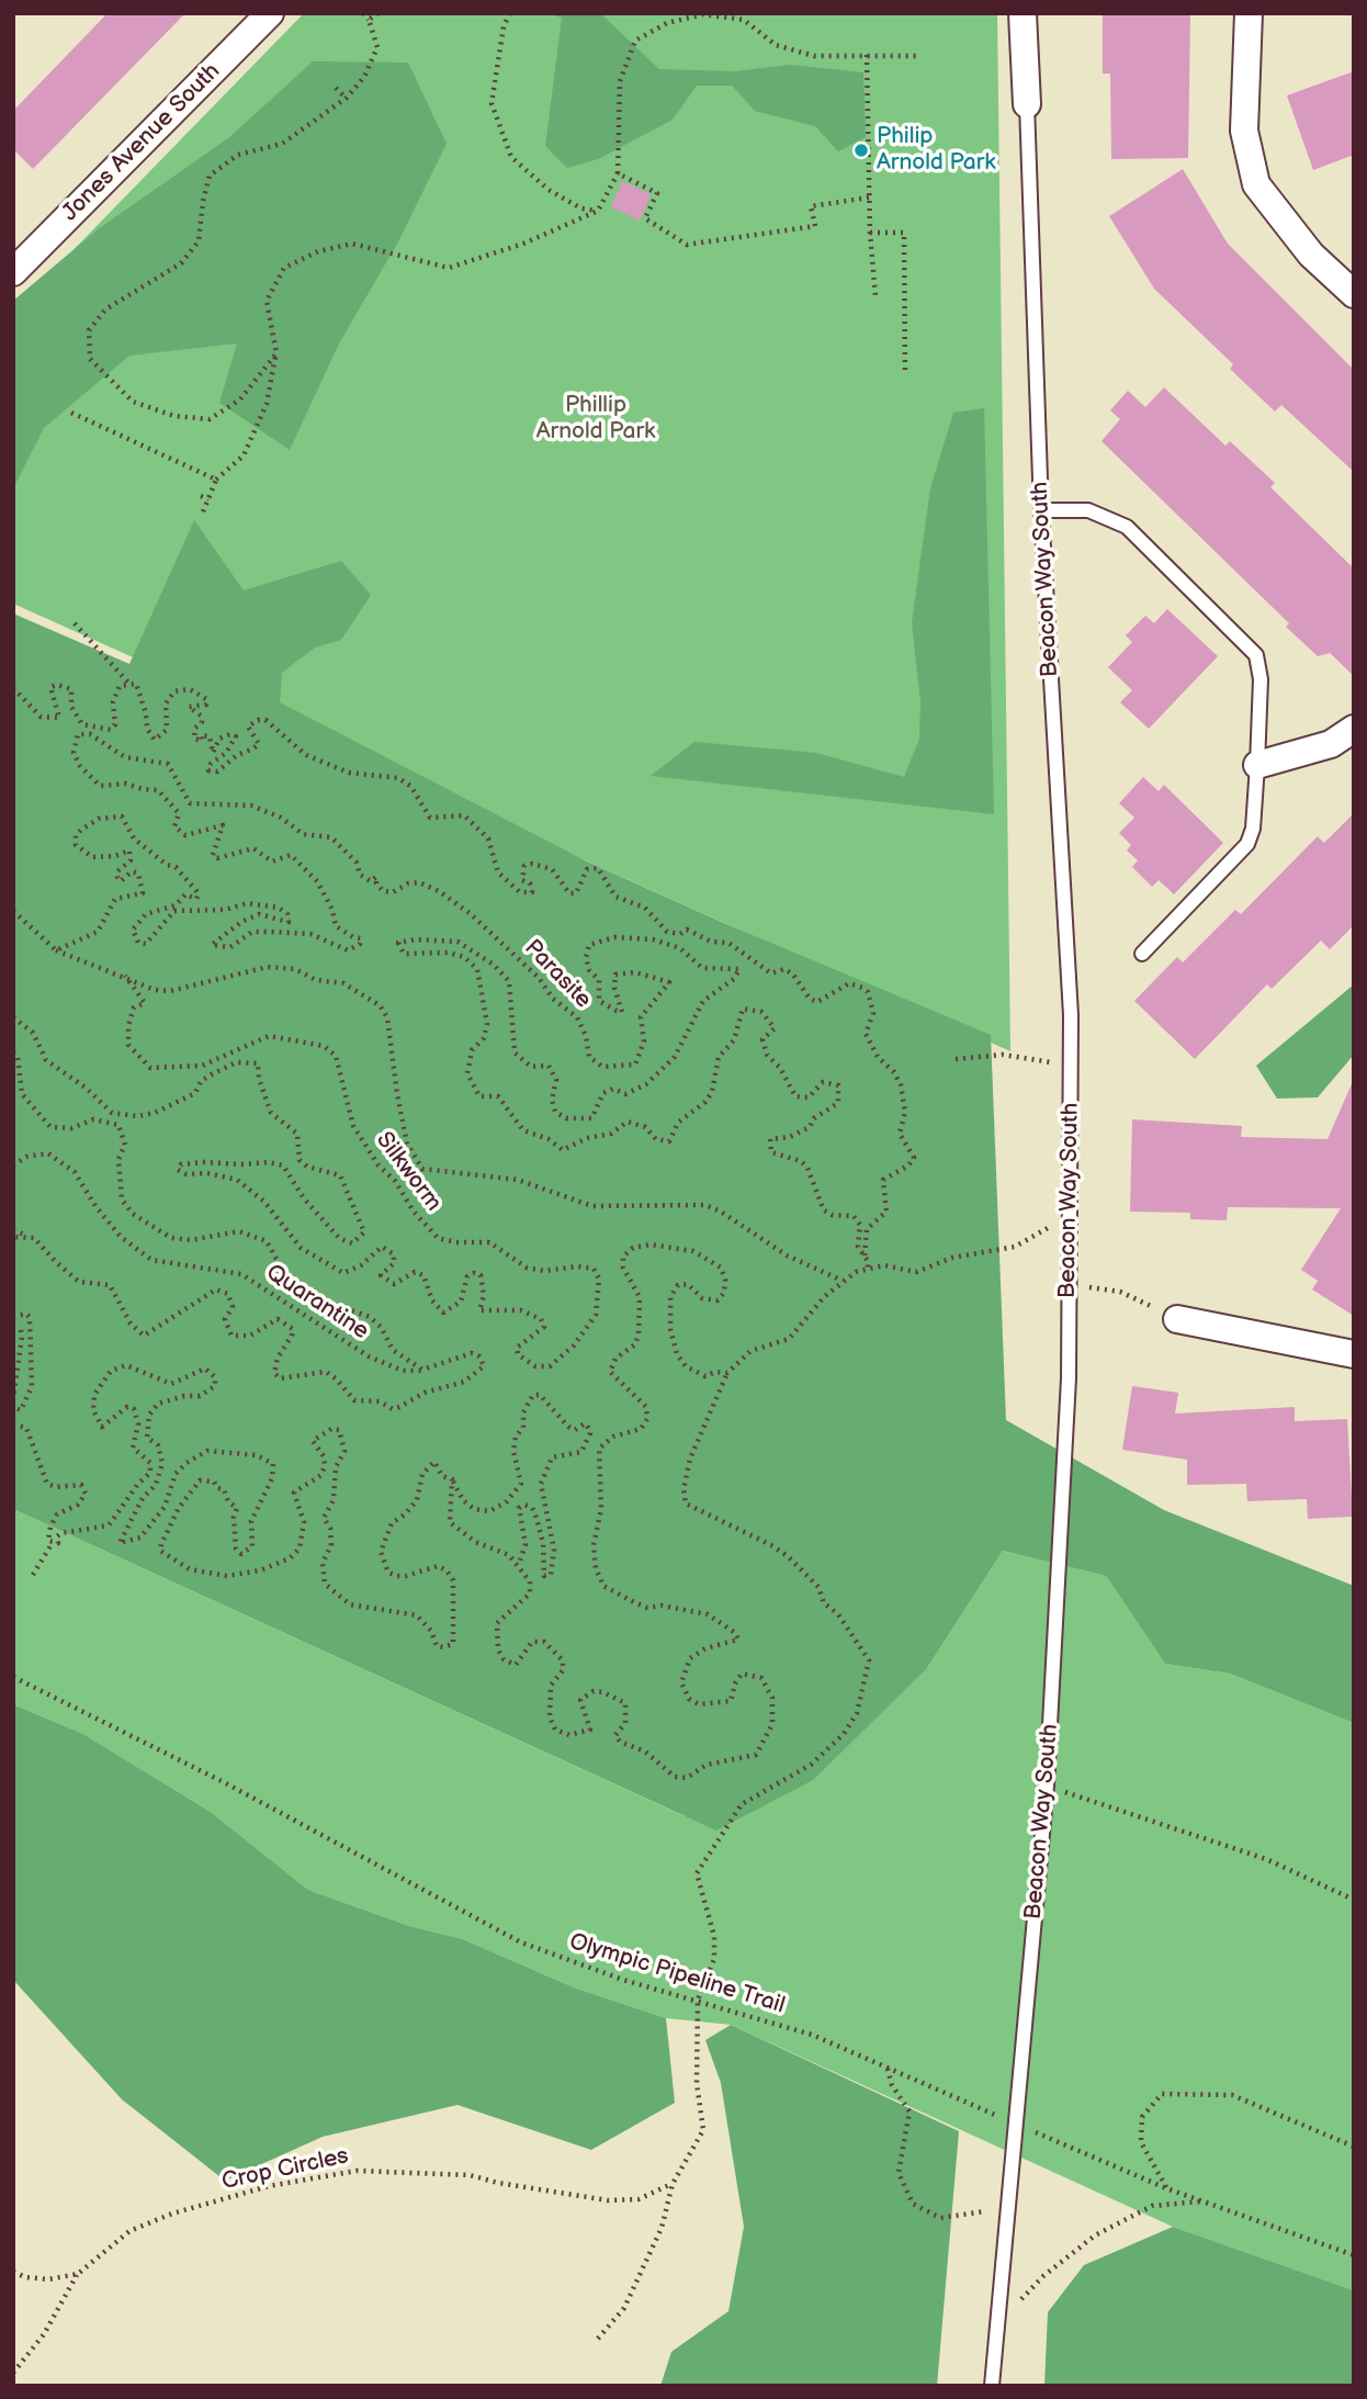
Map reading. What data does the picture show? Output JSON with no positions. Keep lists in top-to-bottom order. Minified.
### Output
{"streets":{"street":["Jones Avenue South","Beacon Way South"],"path":["Parasite","Silkworm","Quarantine","Olympic Pipeline Trail","Crop Circles"]},"crossings":[["Beacon Way South","Olympic Pipeline Trail"]],"parks":["Phillip Arnold Park"],"places":["Philip Arnold Park"]}
